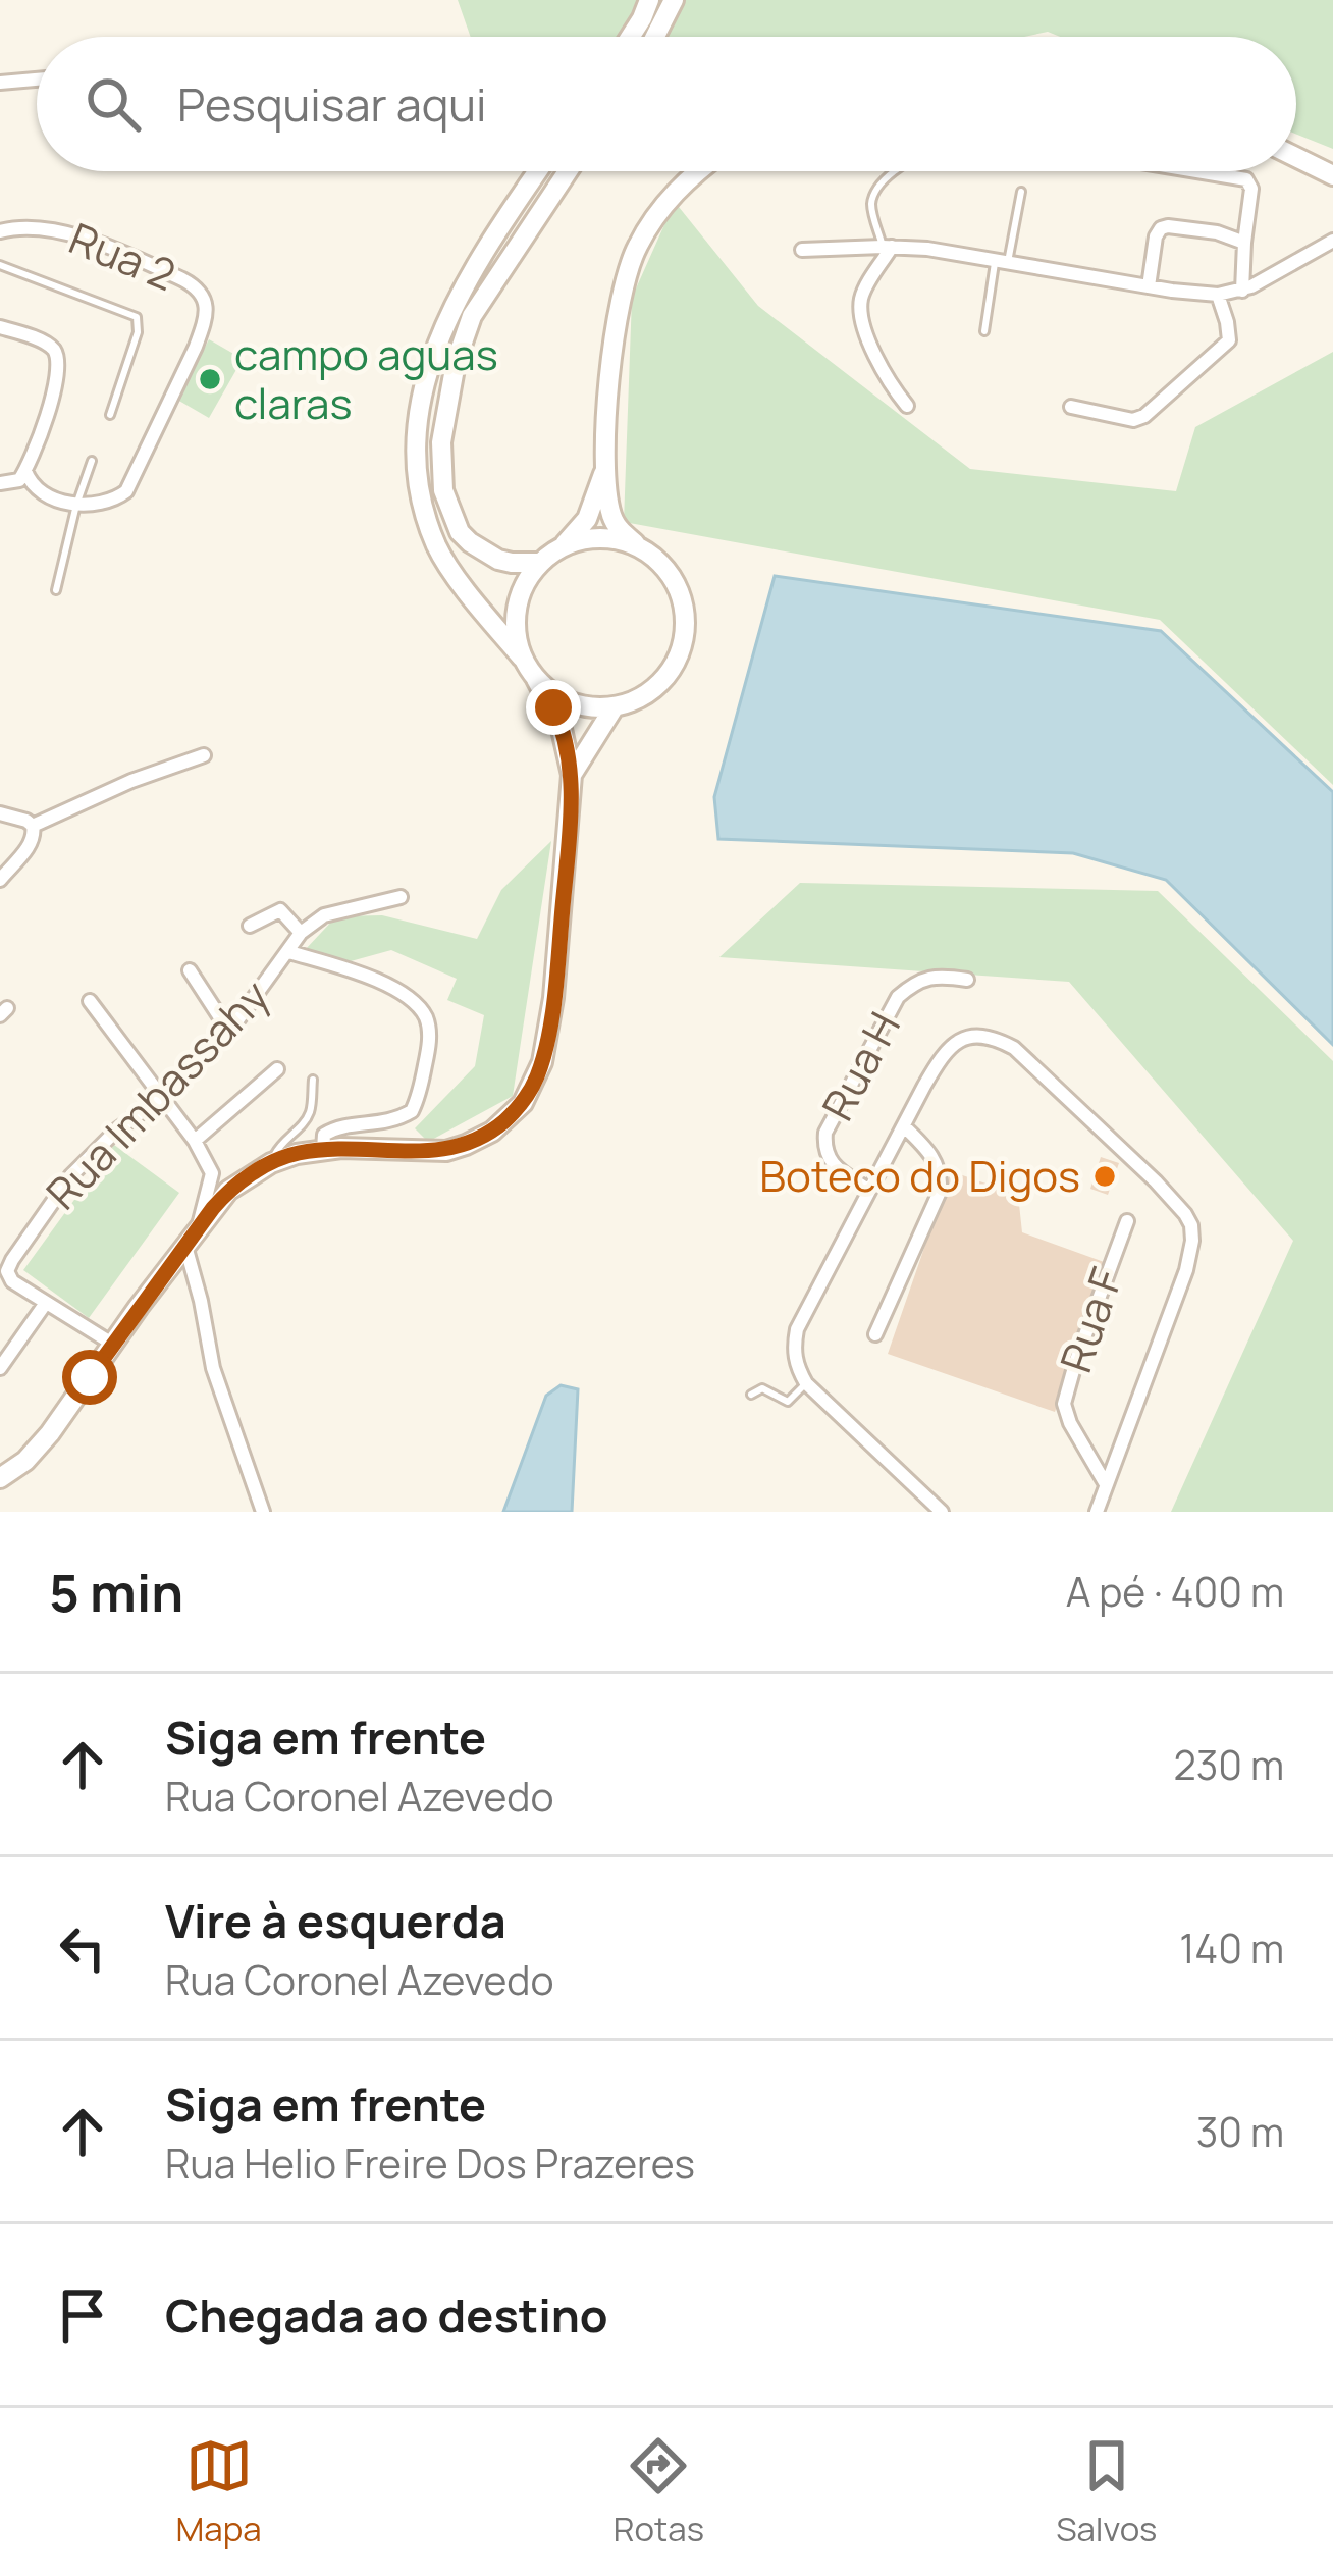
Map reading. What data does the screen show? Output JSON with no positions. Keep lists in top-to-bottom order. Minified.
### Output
{"streets":{"street":["Rua 2","Rua H","Rua Imbassahy","Rua F"]},"places":["campo aguas claras","Boteco do Digos"],"page":{"search":"Pesquisar aqui","heading":["5 min","A pé · 400 m"],"list":[["Siga em frente","Rua Coronel Azevedo","230 m"],["Vire à esquerda","Rua Coronel Azevedo","140 m"],["Siga em frente","Rua Helio Freire Dos Prazeres","30 m"],"Chegada ao destino"],"nav":["Mapa","Rotas","Salvos"]}}
